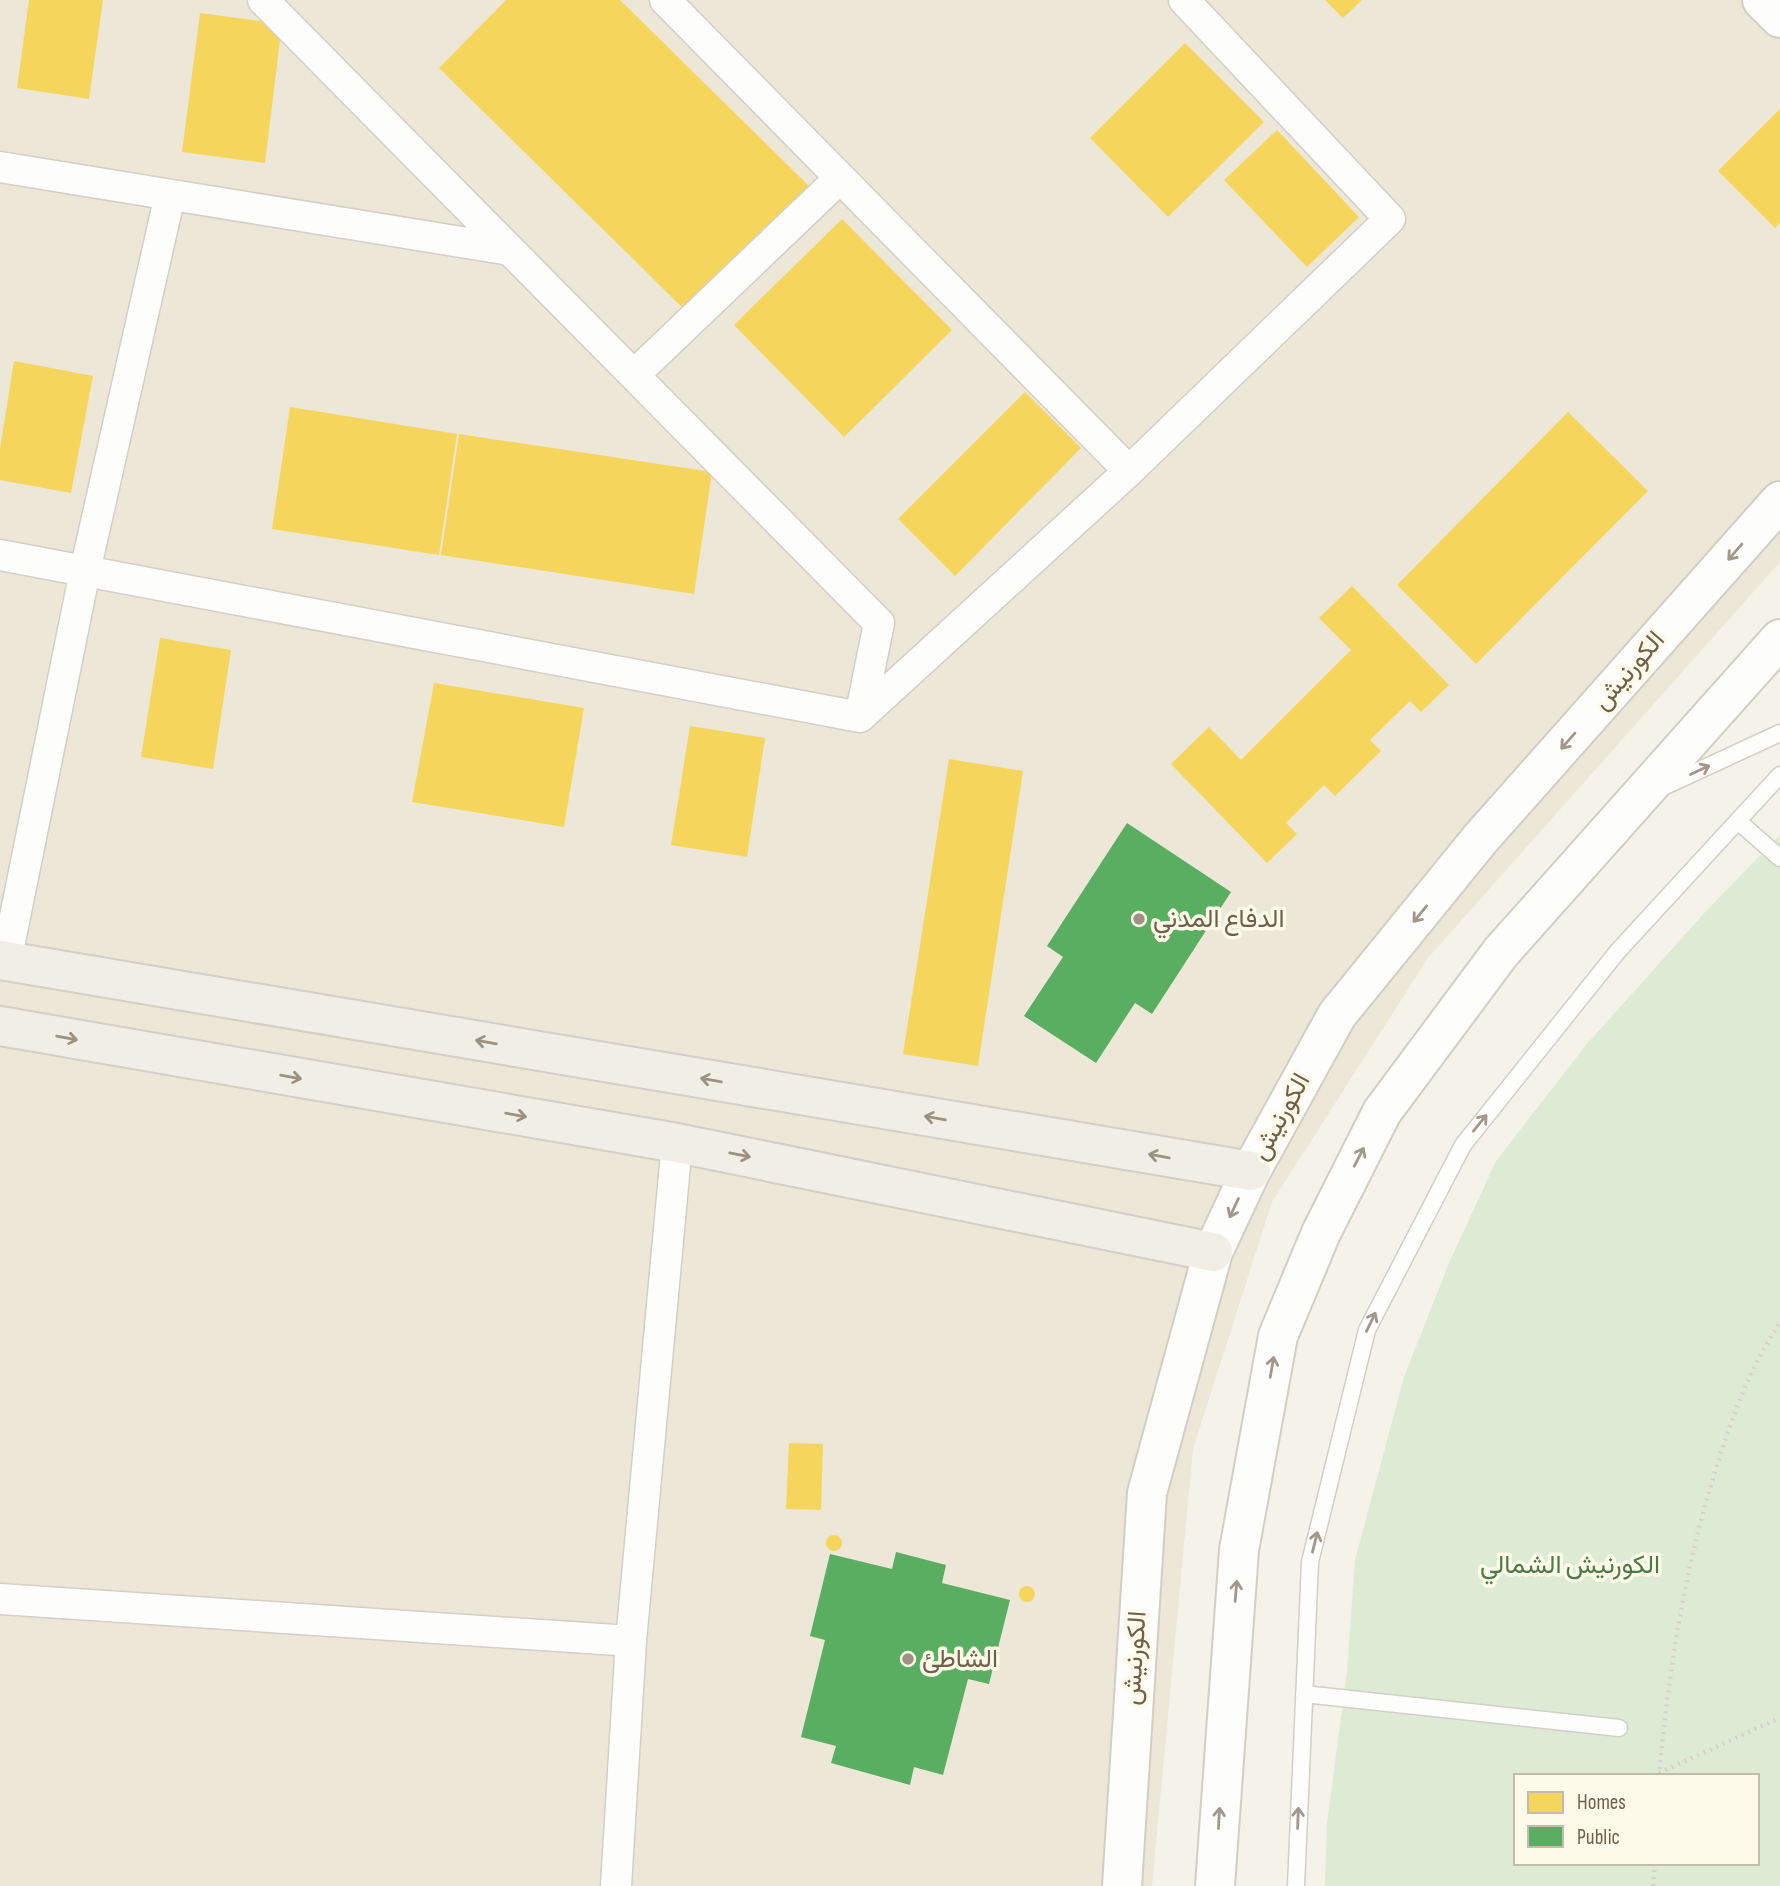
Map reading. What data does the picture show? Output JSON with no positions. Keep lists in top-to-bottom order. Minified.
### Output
{"streets":{"main road":["الكورنيش"]},"parks":["الكورنيش الشمالي"],"places":["الدفاع المدني","الشاطئ"],"legend":["Homes","Public"]}
